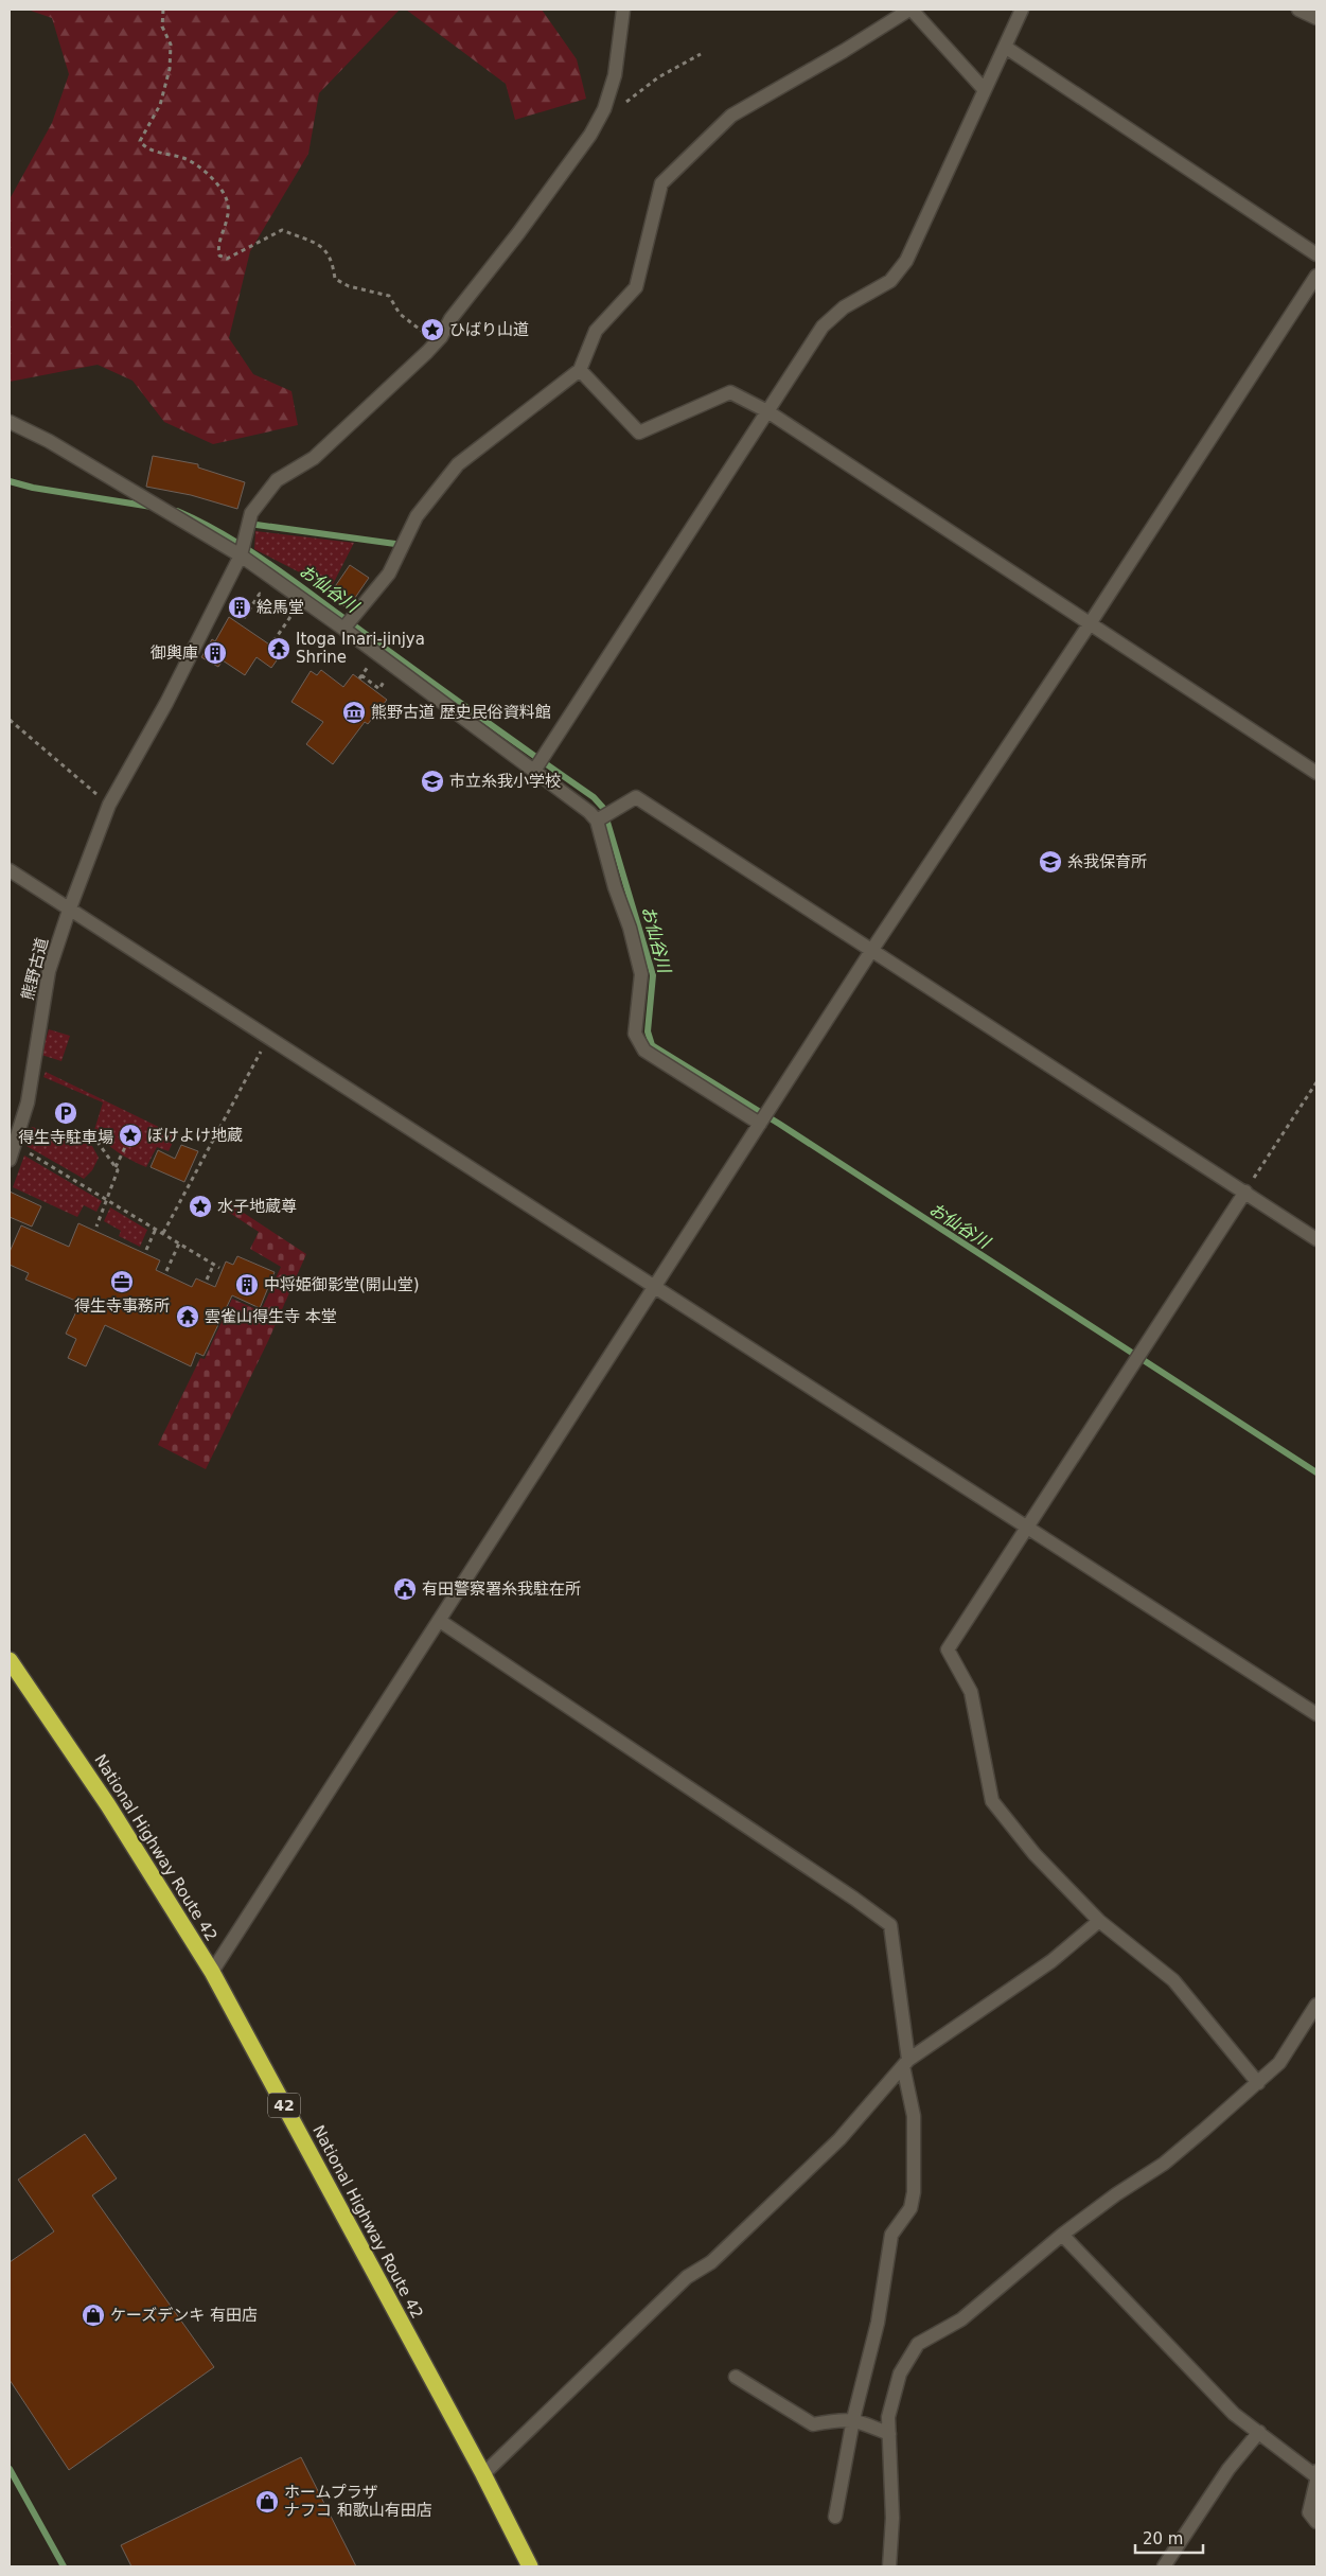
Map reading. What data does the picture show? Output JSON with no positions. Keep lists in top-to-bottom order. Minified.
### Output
{"streets":{"highway":["National Highway Route 42","42"],"street":["熊野古道"]},"water":["お仙谷川"],"places":{"place":["ひばり山道","ぼけよけ地蔵","水子地蔵尊"],"building":["絵馬堂","御輿庫","中将姫御影堂(開山堂)"],"temple":["Itoga Inari-jinjya Shrine","雲雀山得生寺 本堂"],"museum":["熊野古道 歴史民俗資料館"],"school or university":["市立糸我小学校","糸我保育所"],"parking":["得生寺駐車場"],"office":["得生寺事務所"],"public building":["有田警察署糸我駐在所"],"shop":["ケーズデンキ 有田店","ホームプラザ ナフコ 和歌山有田店"]},"scale_bar":"20 m"}
